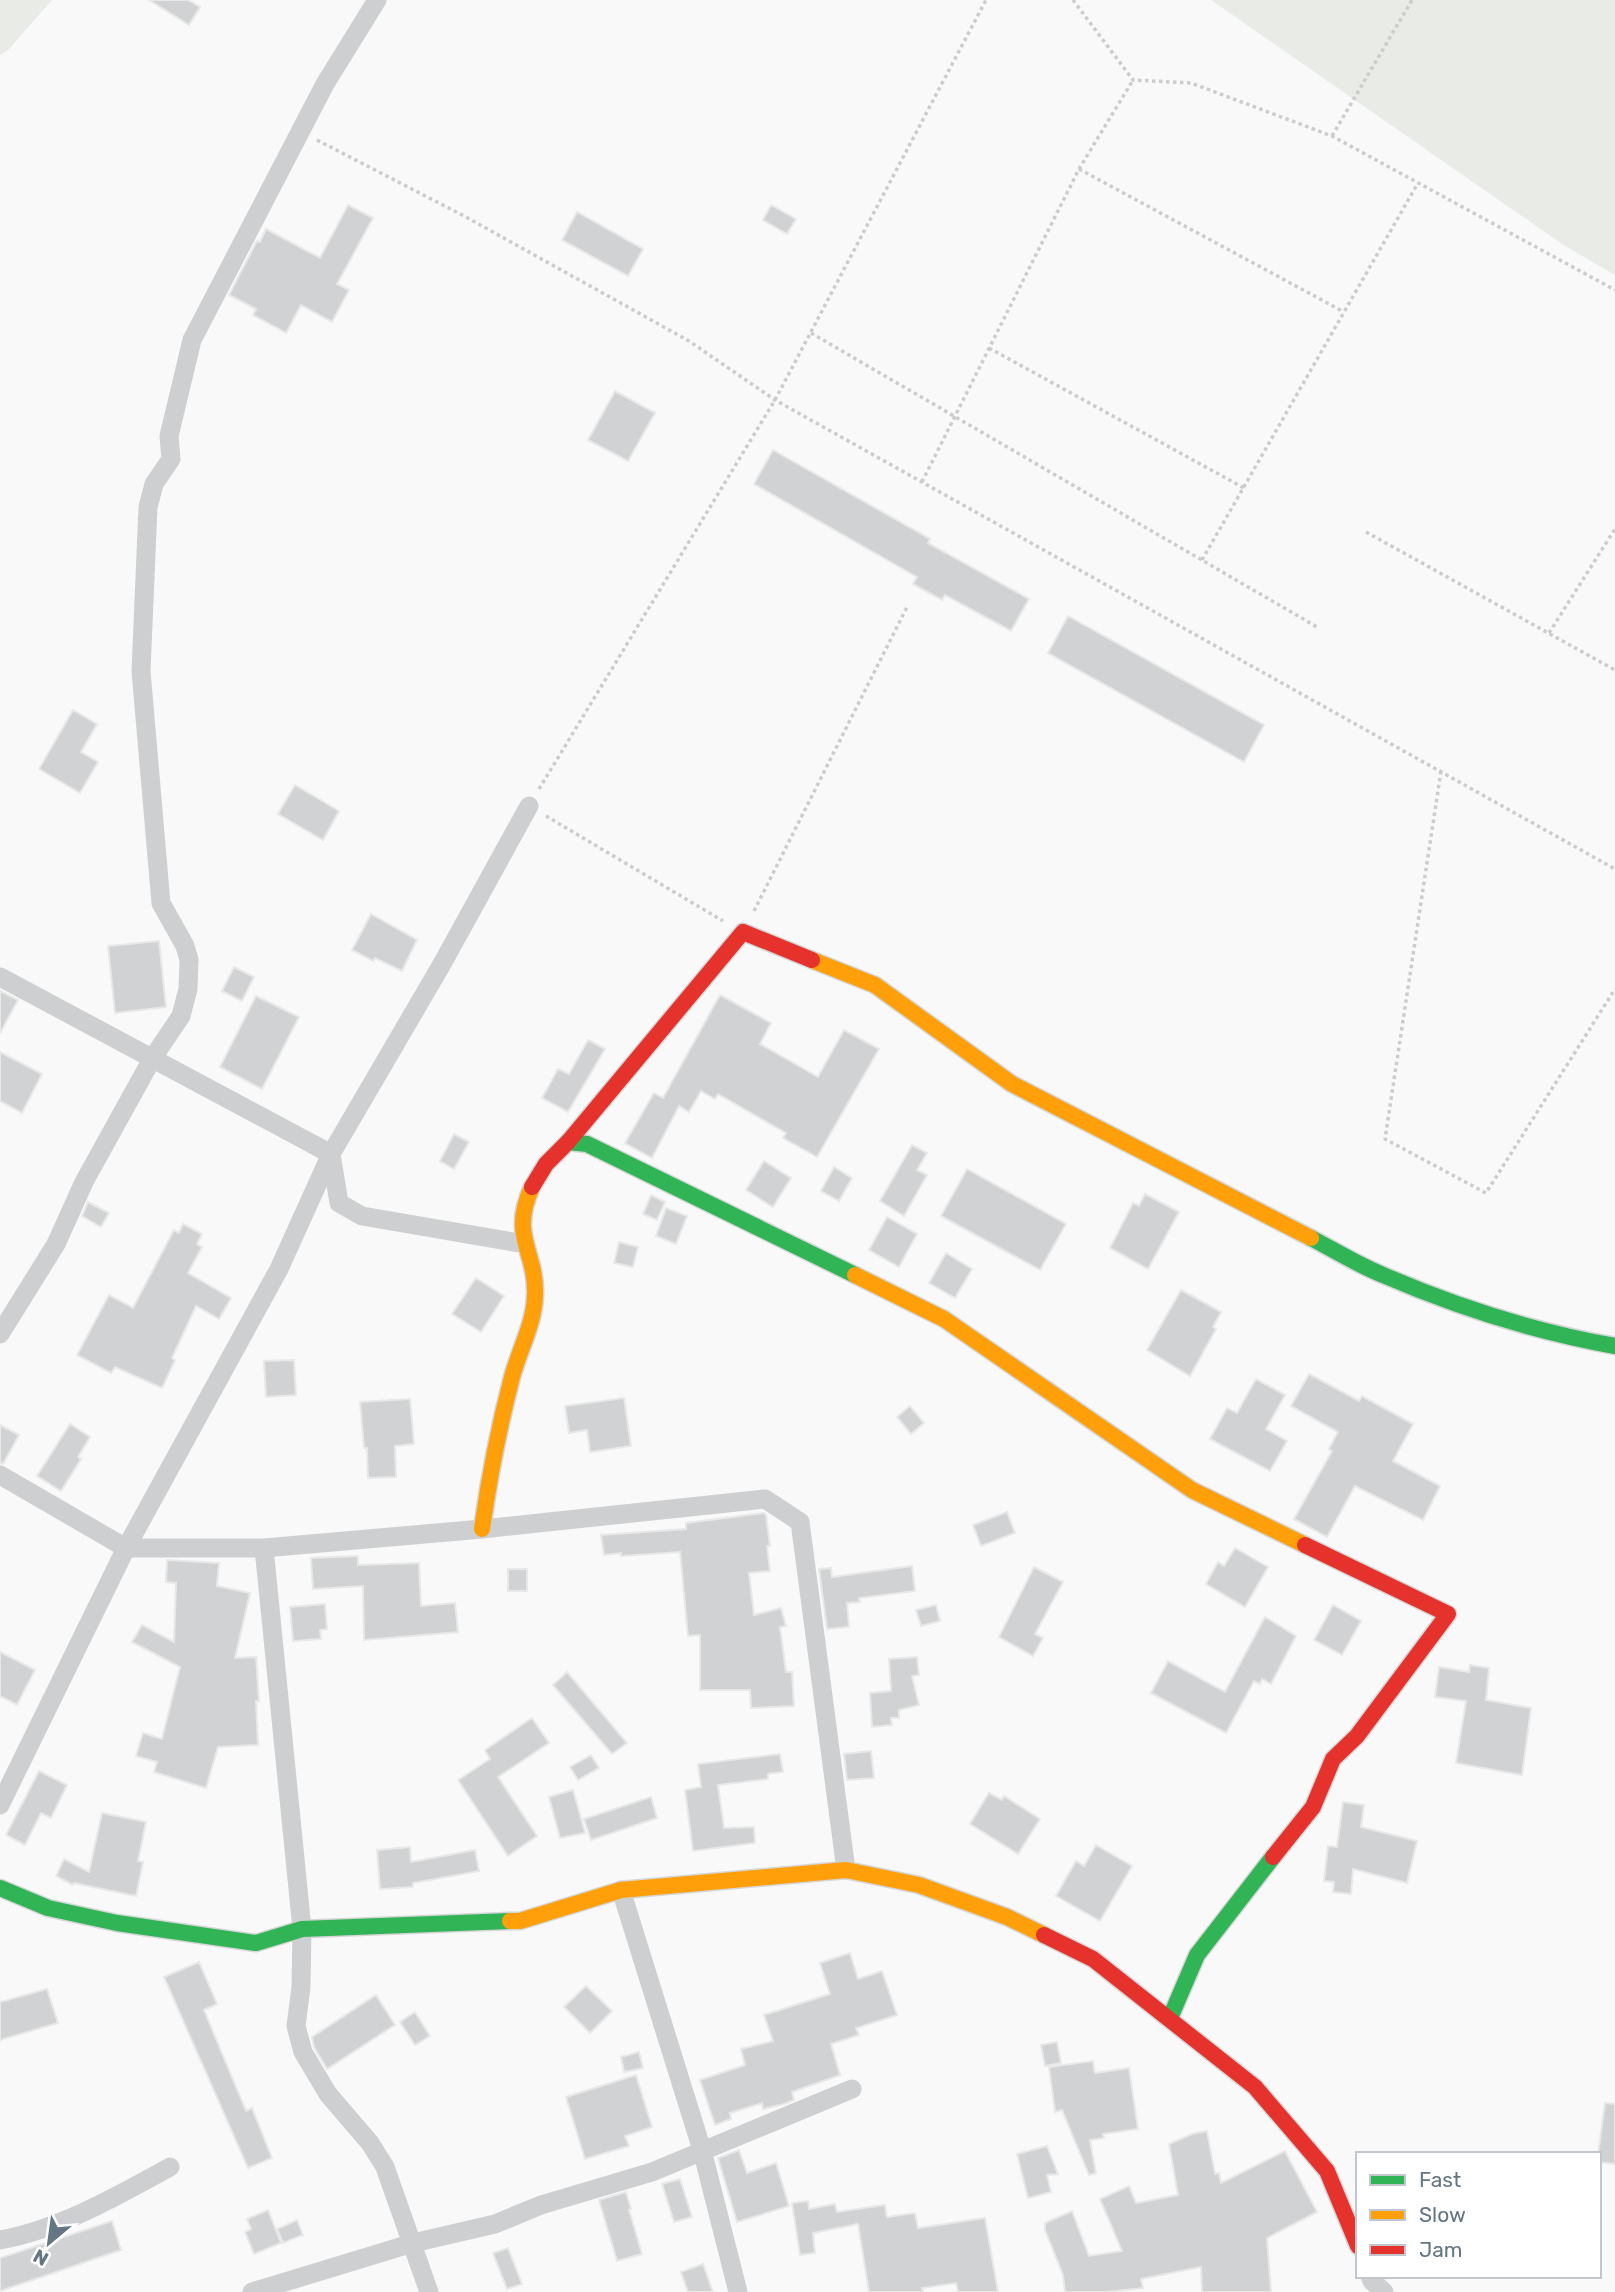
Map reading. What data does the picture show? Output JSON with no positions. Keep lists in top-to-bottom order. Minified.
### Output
{"legend":["Fast","Slow","Jam"],"north":"bottom left"}
